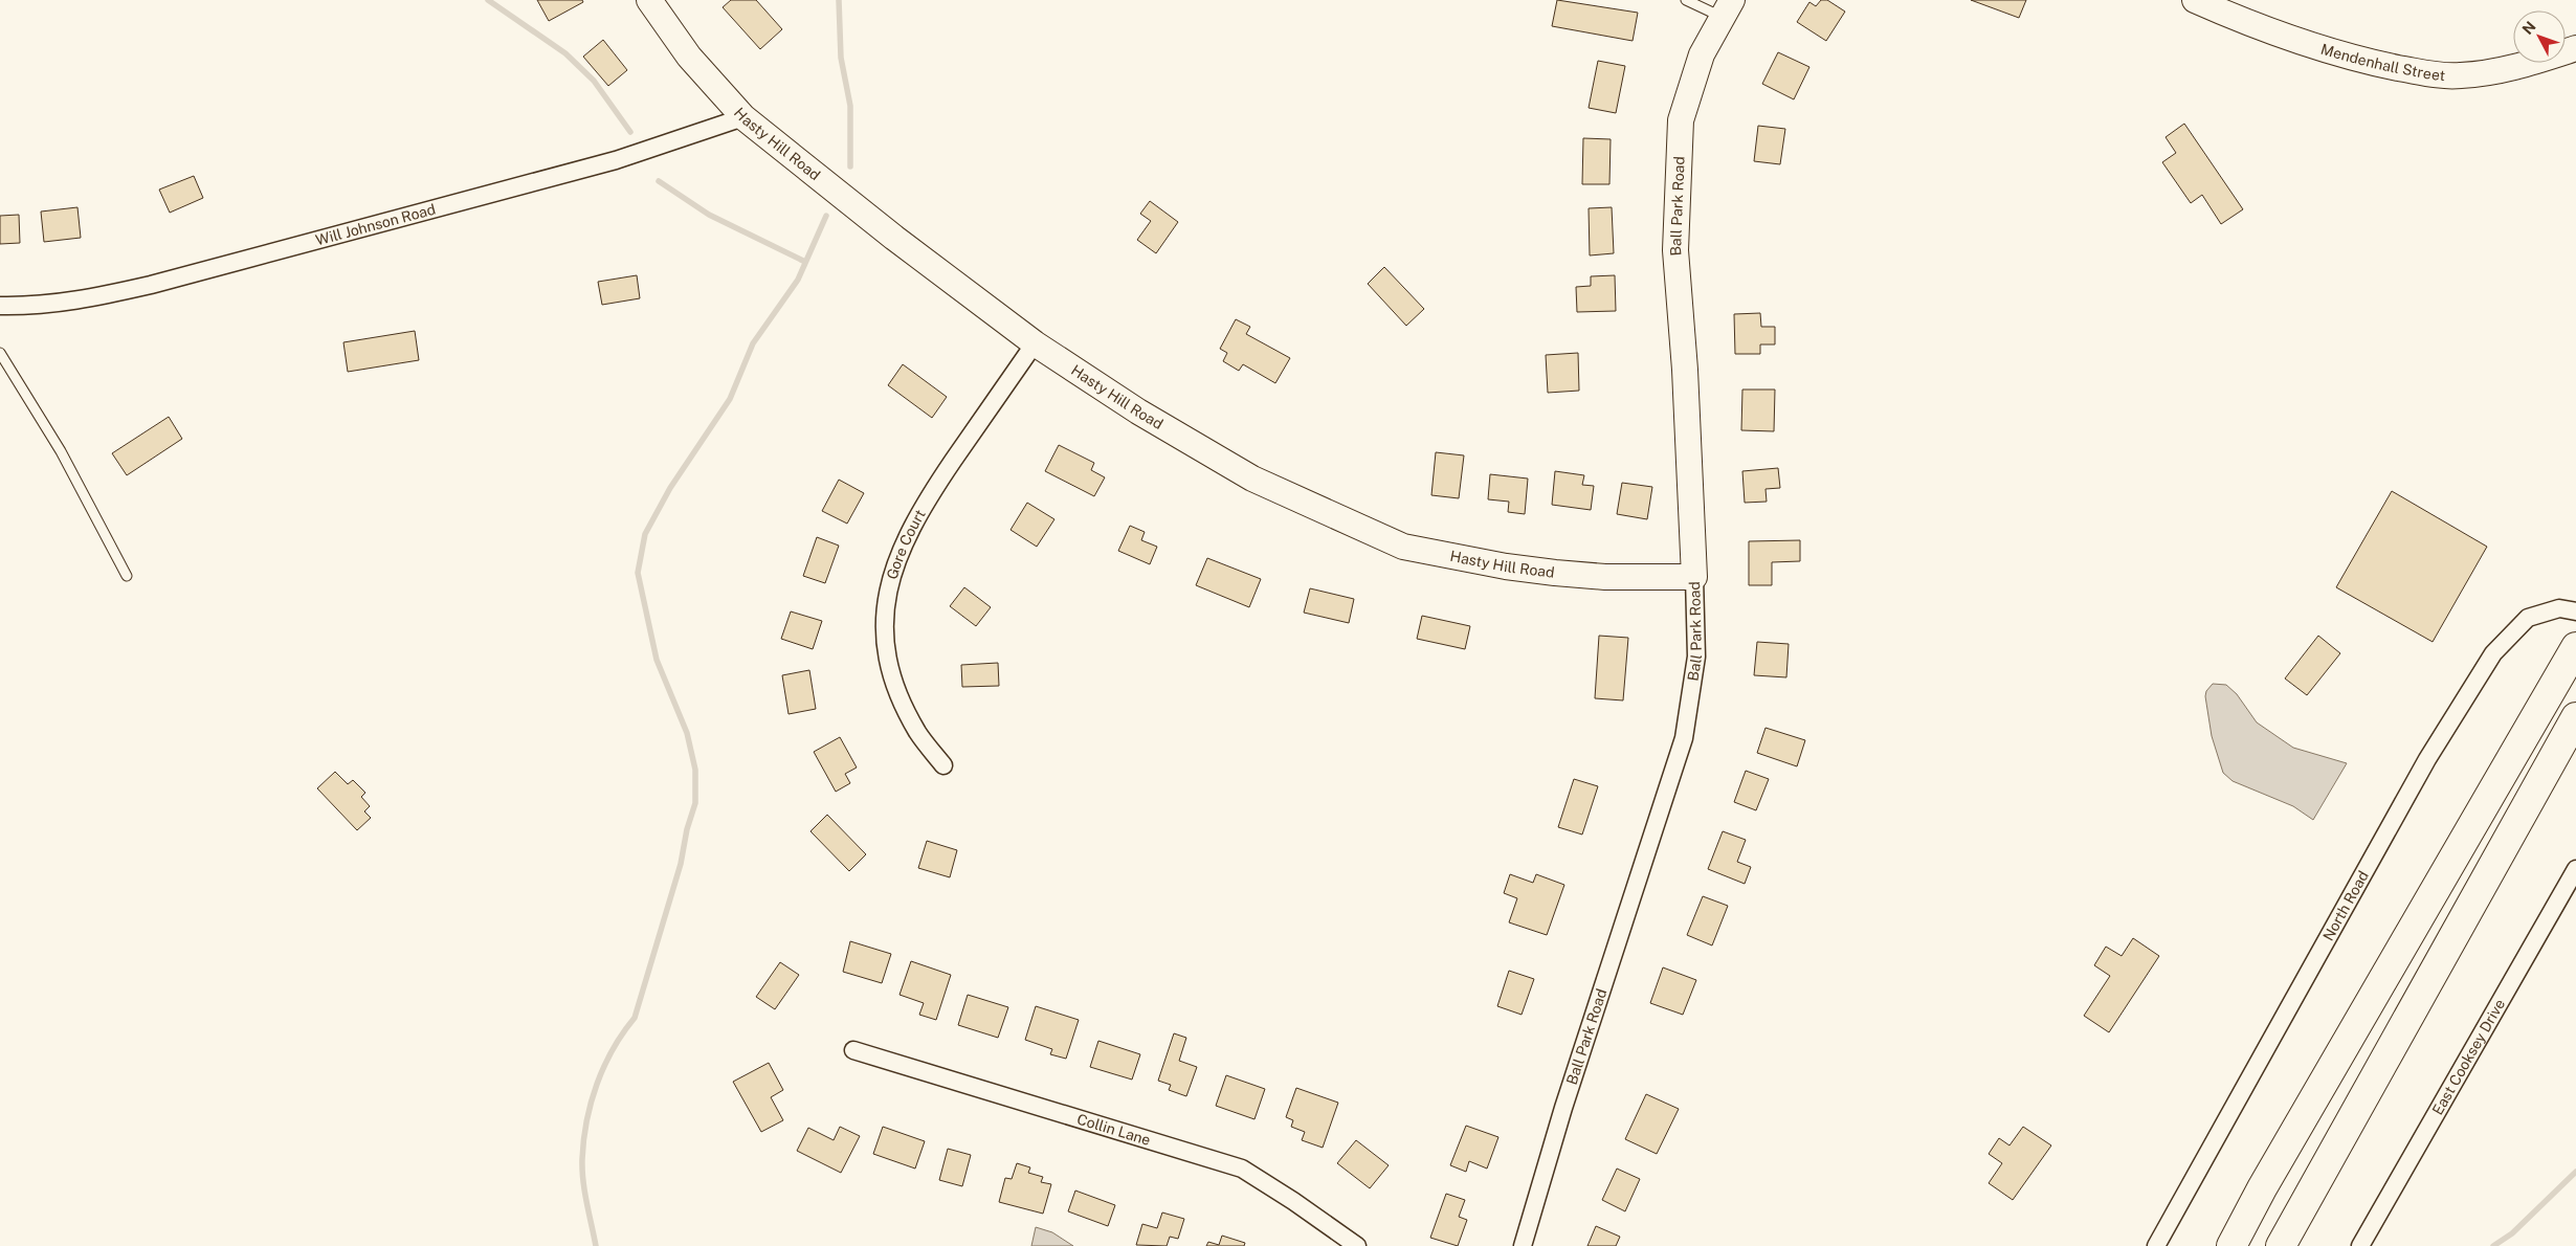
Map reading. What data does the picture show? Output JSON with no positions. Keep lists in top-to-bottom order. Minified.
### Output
{"streets":{"street":["Mendenhall Street","Hasty Hill Road","Ball Park Road","Will Johnson Road","Gore Court","North Road","East Cooksey Drive","Collin Lane"]},"crossings":[["Hasty Hill Road","Ball Park Road"],["Hasty Hill Road","Will Johnson Road"],["Hasty Hill Road","Gore Court"]],"north":"top left"}
